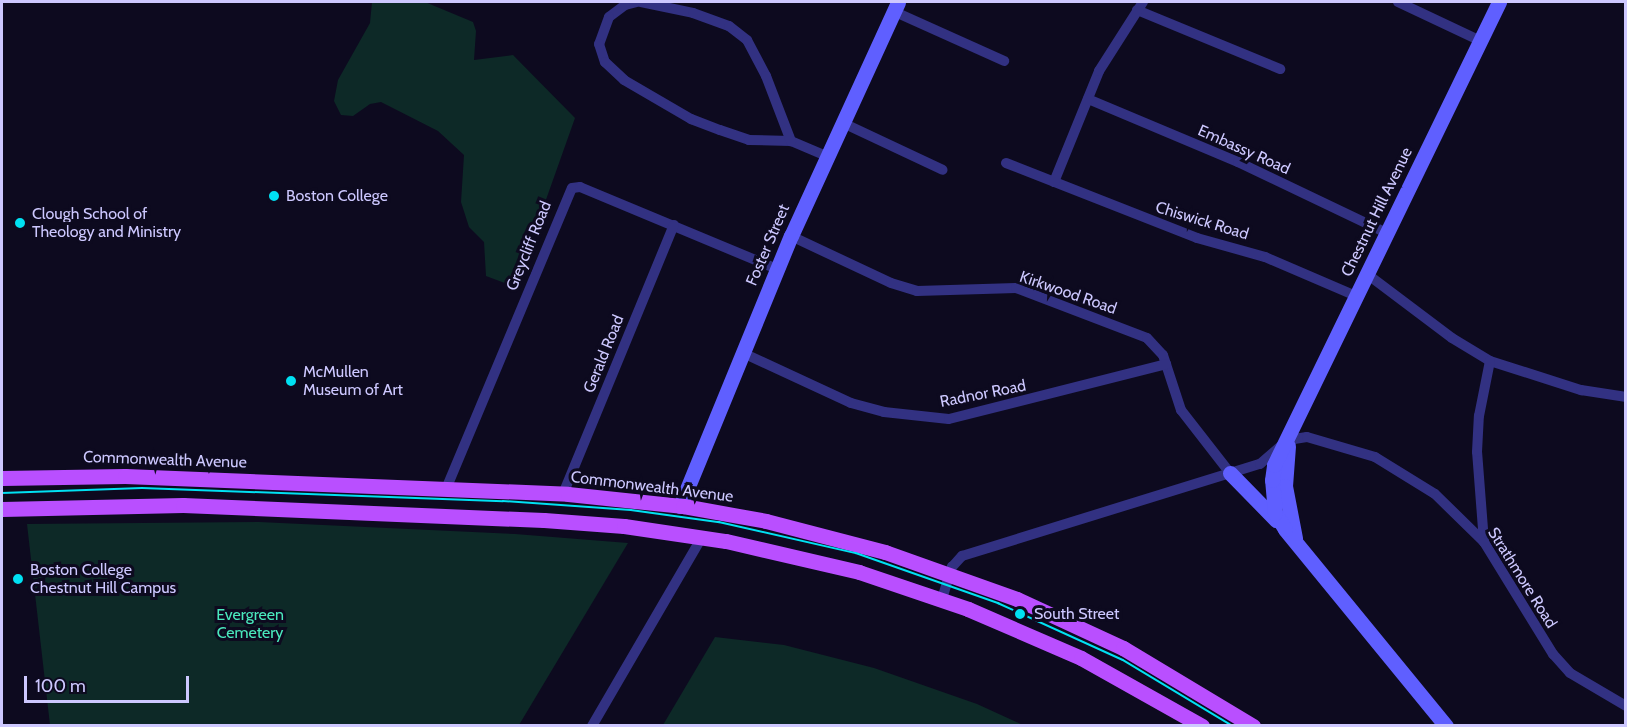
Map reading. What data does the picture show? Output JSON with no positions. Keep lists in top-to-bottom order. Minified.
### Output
{"streets":{"main road":["Chestnut Hill Avenue","Foster Street","Commonwealth Avenue"],"street":["Embassy Road","Chiswick Road","Greycliff Road","Kirkwood Road","Gerald Road","Radnor Road","Strathmore Road"]},"crossings":[["Embassy Road","Chestnut Hill Avenue"],["Chestnut Hill Avenue","Chiswick Road"],["Chestnut Hill Avenue","Strathmore Road"],["Foster Street","Greycliff Road"],["Foster Street","Kirkwood Road"],["Foster Street","Radnor Road"],["Foster Street","Commonwealth Avenue"],["Greycliff Road","Gerald Road"],["Greycliff Road","Commonwealth Avenue"],["Kirkwood Road","Radnor Road"],["Gerald Road","Commonwealth Avenue"]],"parks":["Evergreen Cemetery"],"places":["Boston College","Clough School of Theology and Ministry","McMullen Museum of Art","Boston College Chestnut Hill Campus","South Street"],"scale_bar":"100 m"}
